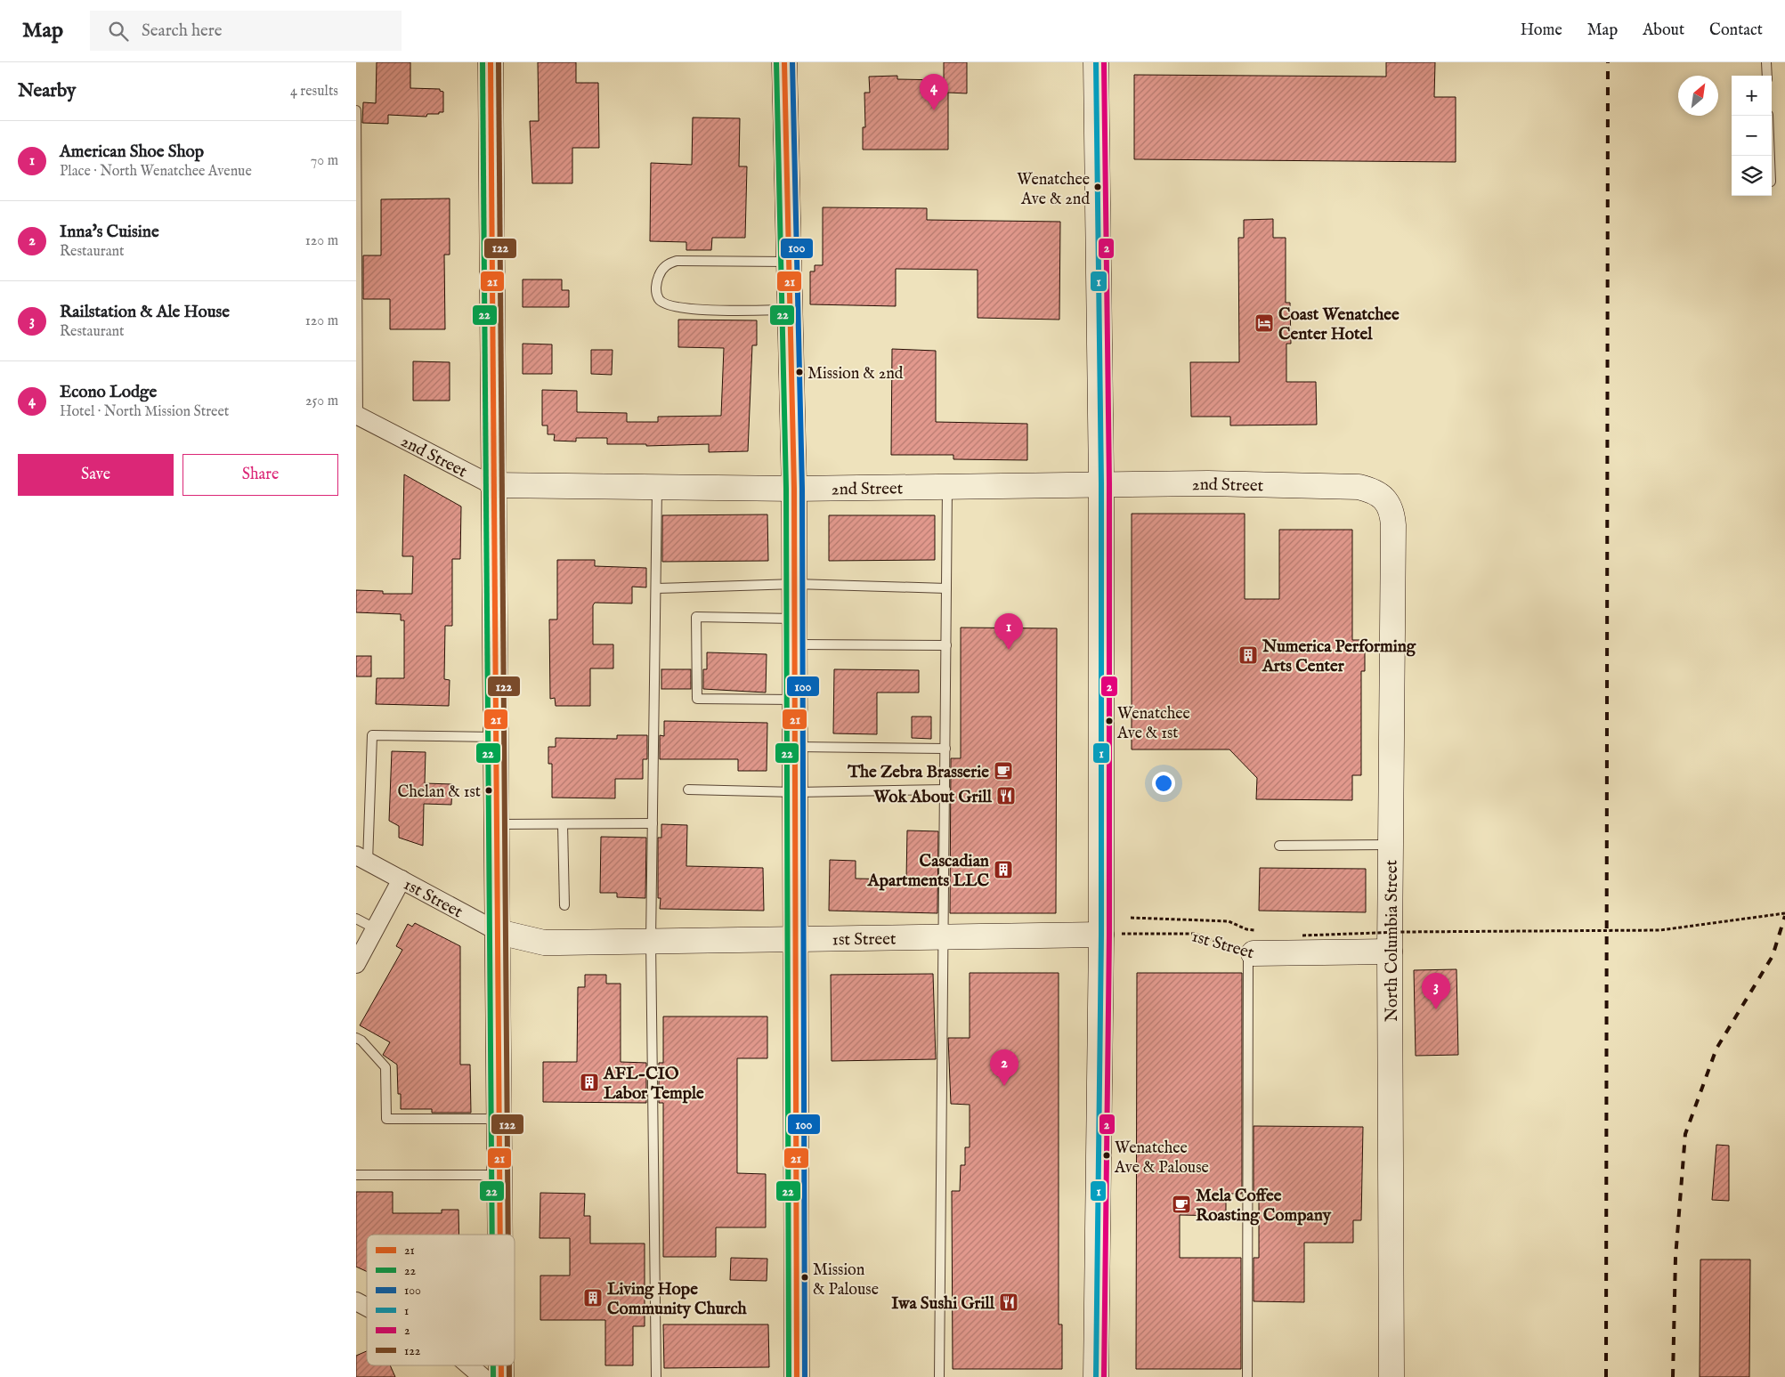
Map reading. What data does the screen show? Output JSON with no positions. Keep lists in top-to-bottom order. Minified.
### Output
{"streets":{"street":["2nd Street","1st Street","North Columbia Street"]},"crossings":[["2nd Street","North Columbia Street"],["1st Street","North Columbia Street"]],"places":{"other":["Wenatchee Ave & 2nd","Mission & 2nd","Wenatchee Ave & 1st","Chelan & 1st","Wenatchee Ave & Palouse","Mission & Palouse"],"hotel":["Coast Wenatchee Center Hotel"],"building":["Numerica Performing Arts Center","Cascadian Apartments LLC","AFL-CIO Labor Temple","Living Hope Community Church"],"cafe":["The Zebra Brasserie","Mela Coffee Roasting Company"],"restaurant":["Wok About Grill","Iwa Sushi Grill"]},"lines":["transit line 21","transit line 22","transit line 100","transit line 1","transit line 2","transit line 122"],"legend":["21","22","100","1","2","122"],"north":"top right","page":{"header":"Map","search":"Search here","nav":["Home","Map","About","Contact"],"heading":["Nearby","4 results"],"pins":["4","1","3","2"],"map_buttons":["+","−"],"list":[{"mark":"1","name":"American Shoe Shop","note":"Place · North Wenatchee Avenue","value":"70 m"},{"mark":"2","name":"Inna's Cuisine","note":"Restaurant","value":"120 m"},{"mark":"3","name":"Railstation & Ale House","note":"Restaurant","value":"120 m"},{"mark":"4","name":"Econo Lodge","note":"Hotel · North Mission Street","value":"250 m"}],"buttons":["Save","Share"]}}
